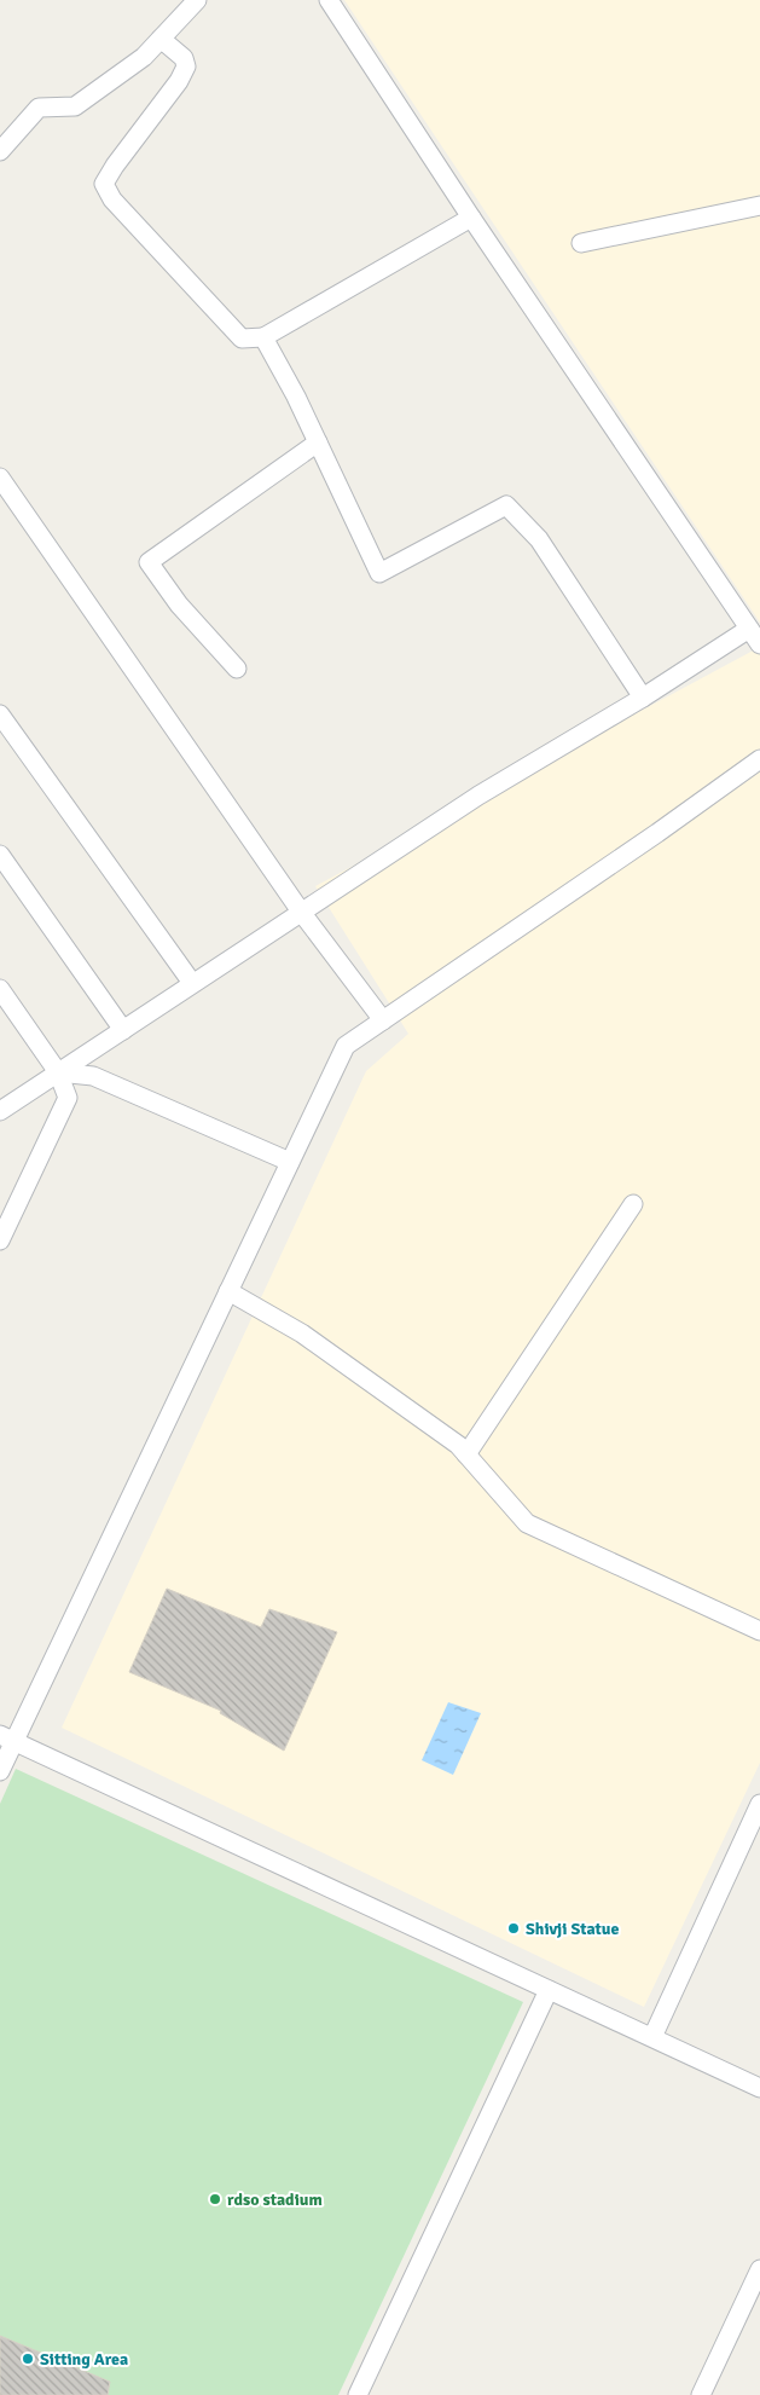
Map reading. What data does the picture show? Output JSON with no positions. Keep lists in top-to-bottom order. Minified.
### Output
{"places":["Shivji Statue","rdso stadium","Sitting Area"]}
